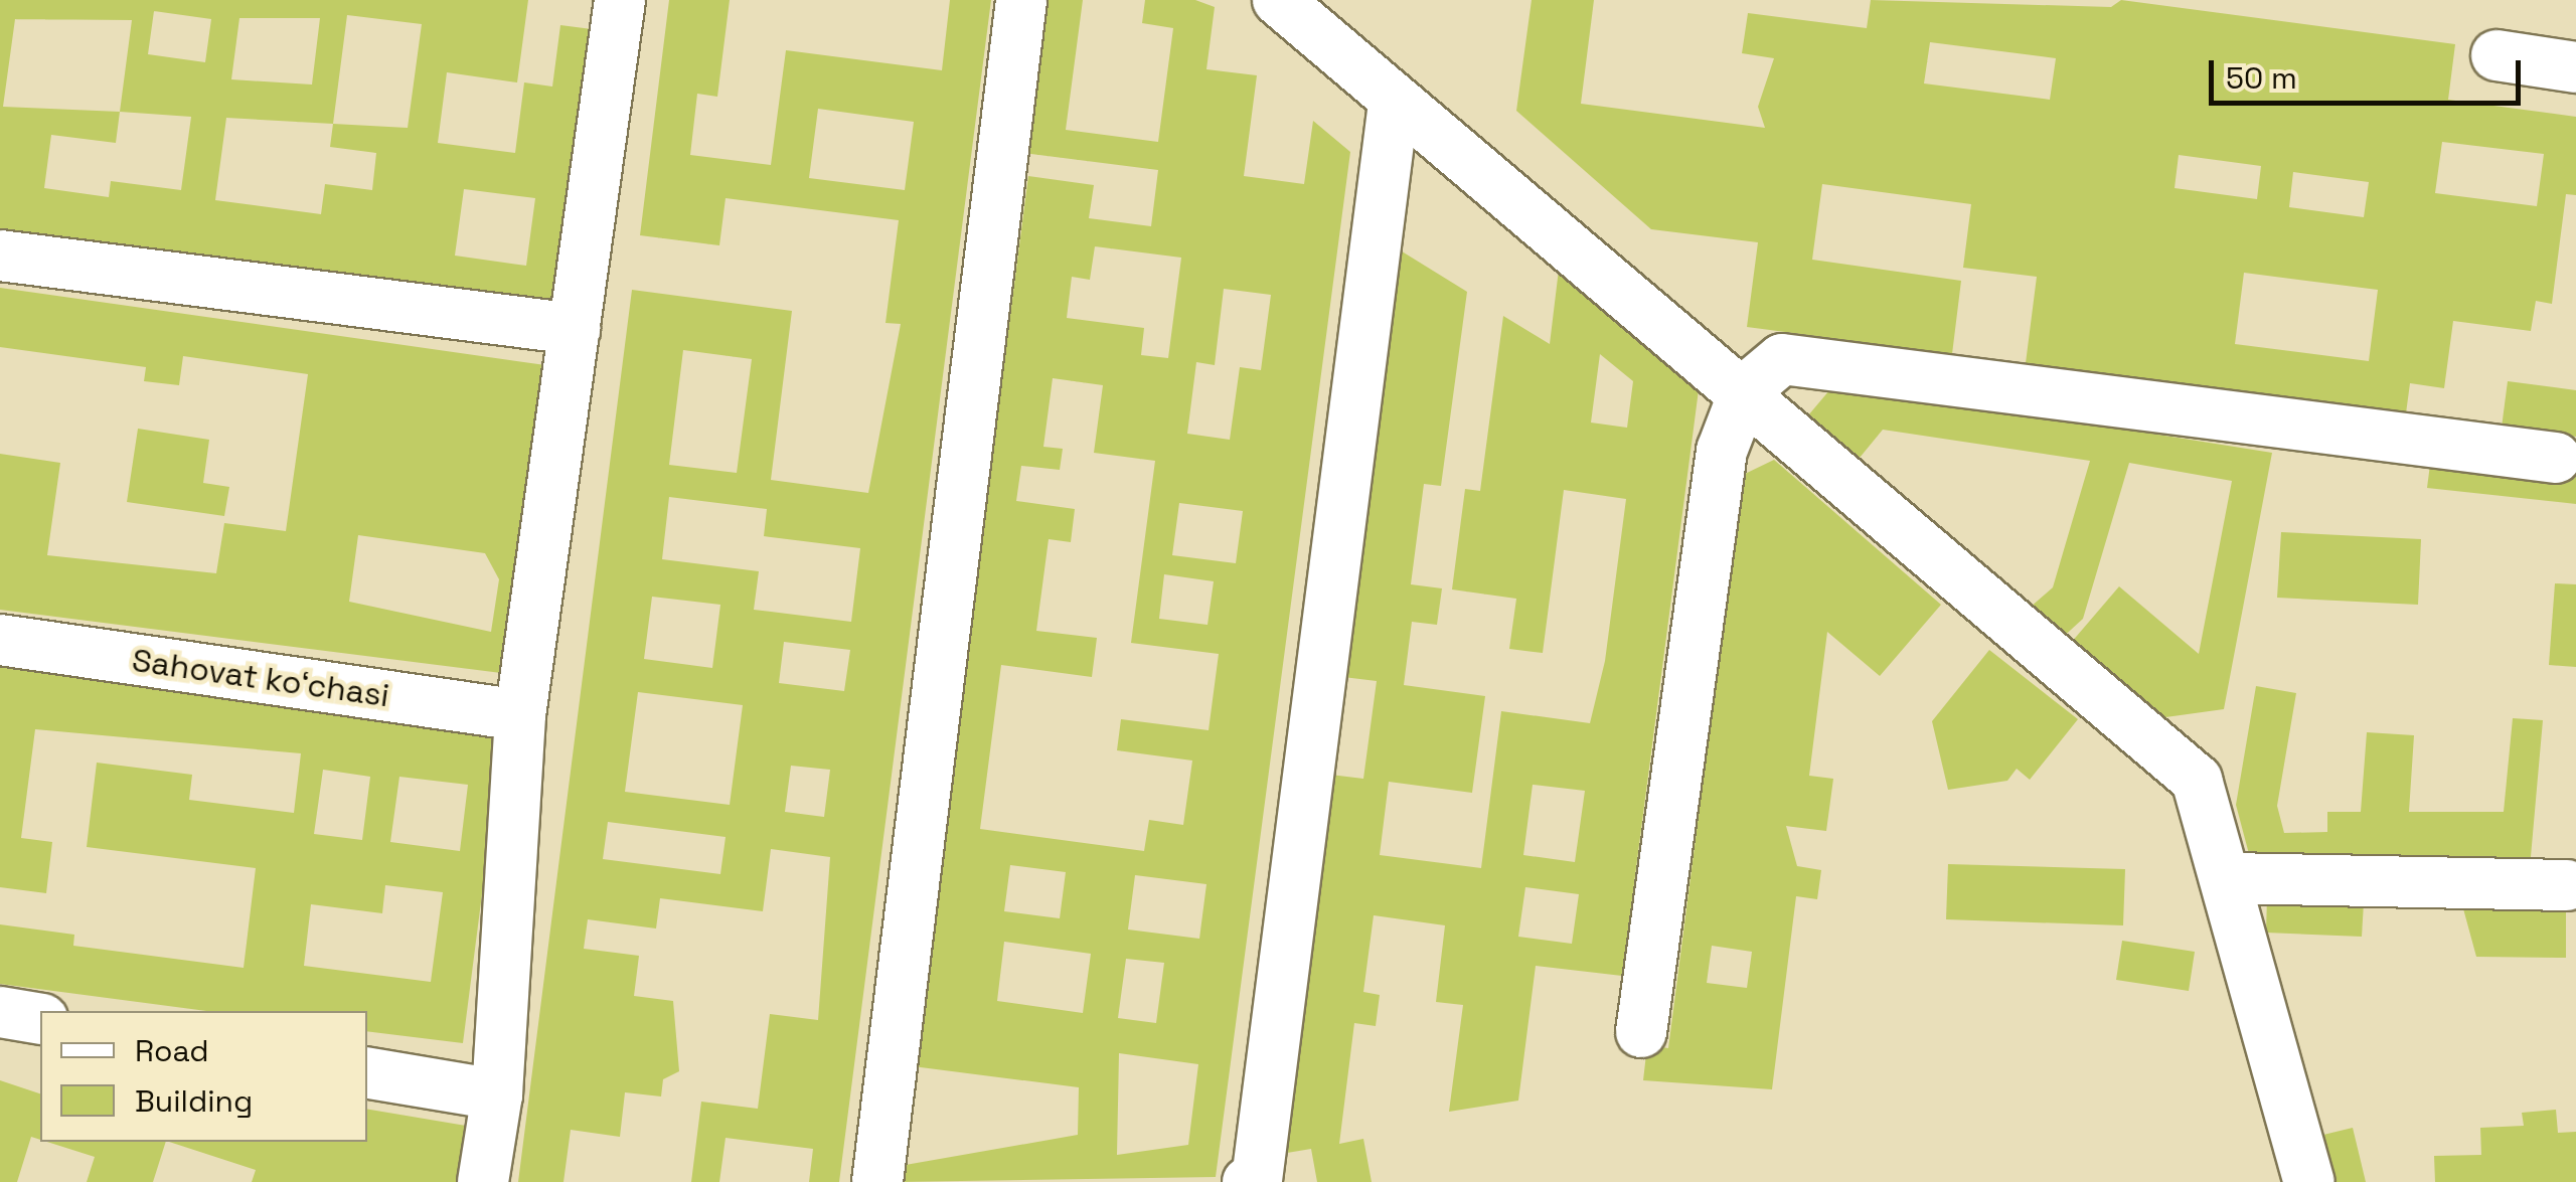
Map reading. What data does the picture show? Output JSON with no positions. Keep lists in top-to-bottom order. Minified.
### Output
{"streets":{"street":["Sahovat koʻchasi"]},"legend":["Road","Building"],"scale_bar":"50 m"}
